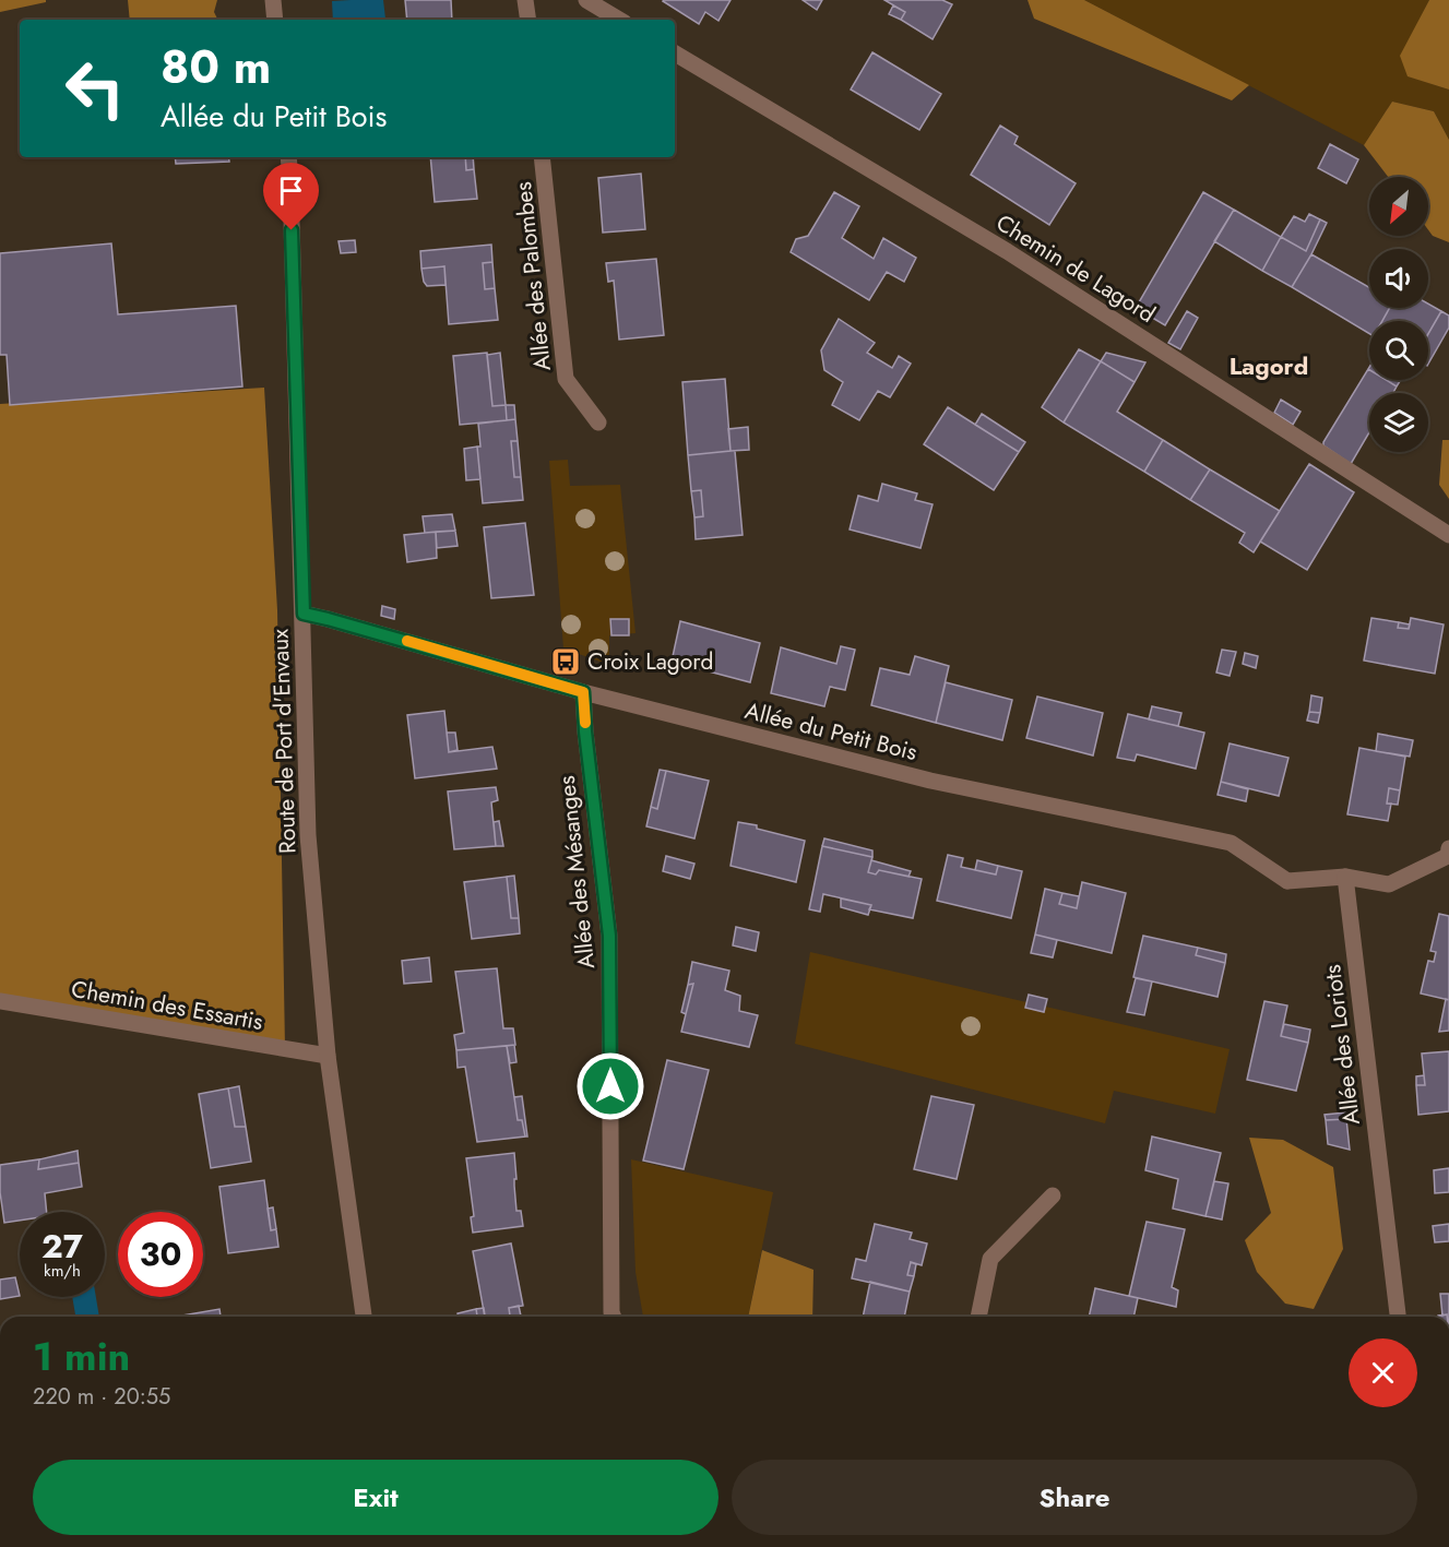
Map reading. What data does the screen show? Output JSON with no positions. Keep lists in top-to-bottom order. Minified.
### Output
{"streets":{"street":["Chemin de Lagord","Allée des Palombes","Allée du Petit Bois","Route de Port d'Envaux","Allée des Mésanges","Chemin des Essartis","Allée des Loriots"]},"crossings":[["Allée du Petit Bois","Route de Port d'Envaux"],["Allée du Petit Bois","Allée des Mésanges"],["Allée du Petit Bois","Allée des Loriots"],["Route de Port d'Envaux","Chemin des Essartis"]],"districts":["Lagord"],"places":{"bus stop":["Croix Lagord"]},"north":"bottom left","page":{"turn":["80 m","Allée du Petit Bois"],"speed":"27 km/h","limit":"30","heading":["1 min","220 m · 20:55"],"buttons":["Exit","Share"]}}
